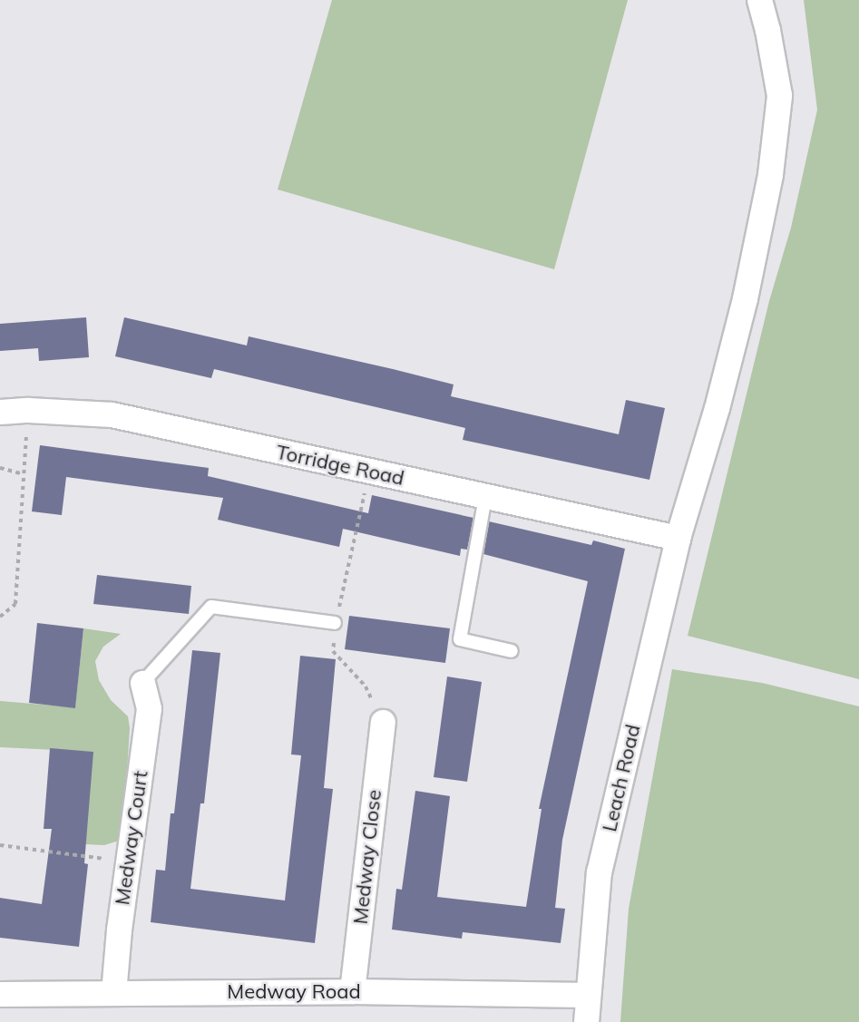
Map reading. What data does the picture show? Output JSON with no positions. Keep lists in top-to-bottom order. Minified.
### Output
{"streets":{"street":["Torridge Road","Leach Road","Medway Court","Medway Close","Medway Road"]},"crossings":[["Torridge Road","Leach Road"],["Leach Road","Medway Road"],["Medway Court","Medway Road"],["Medway Close","Medway Road"]]}
